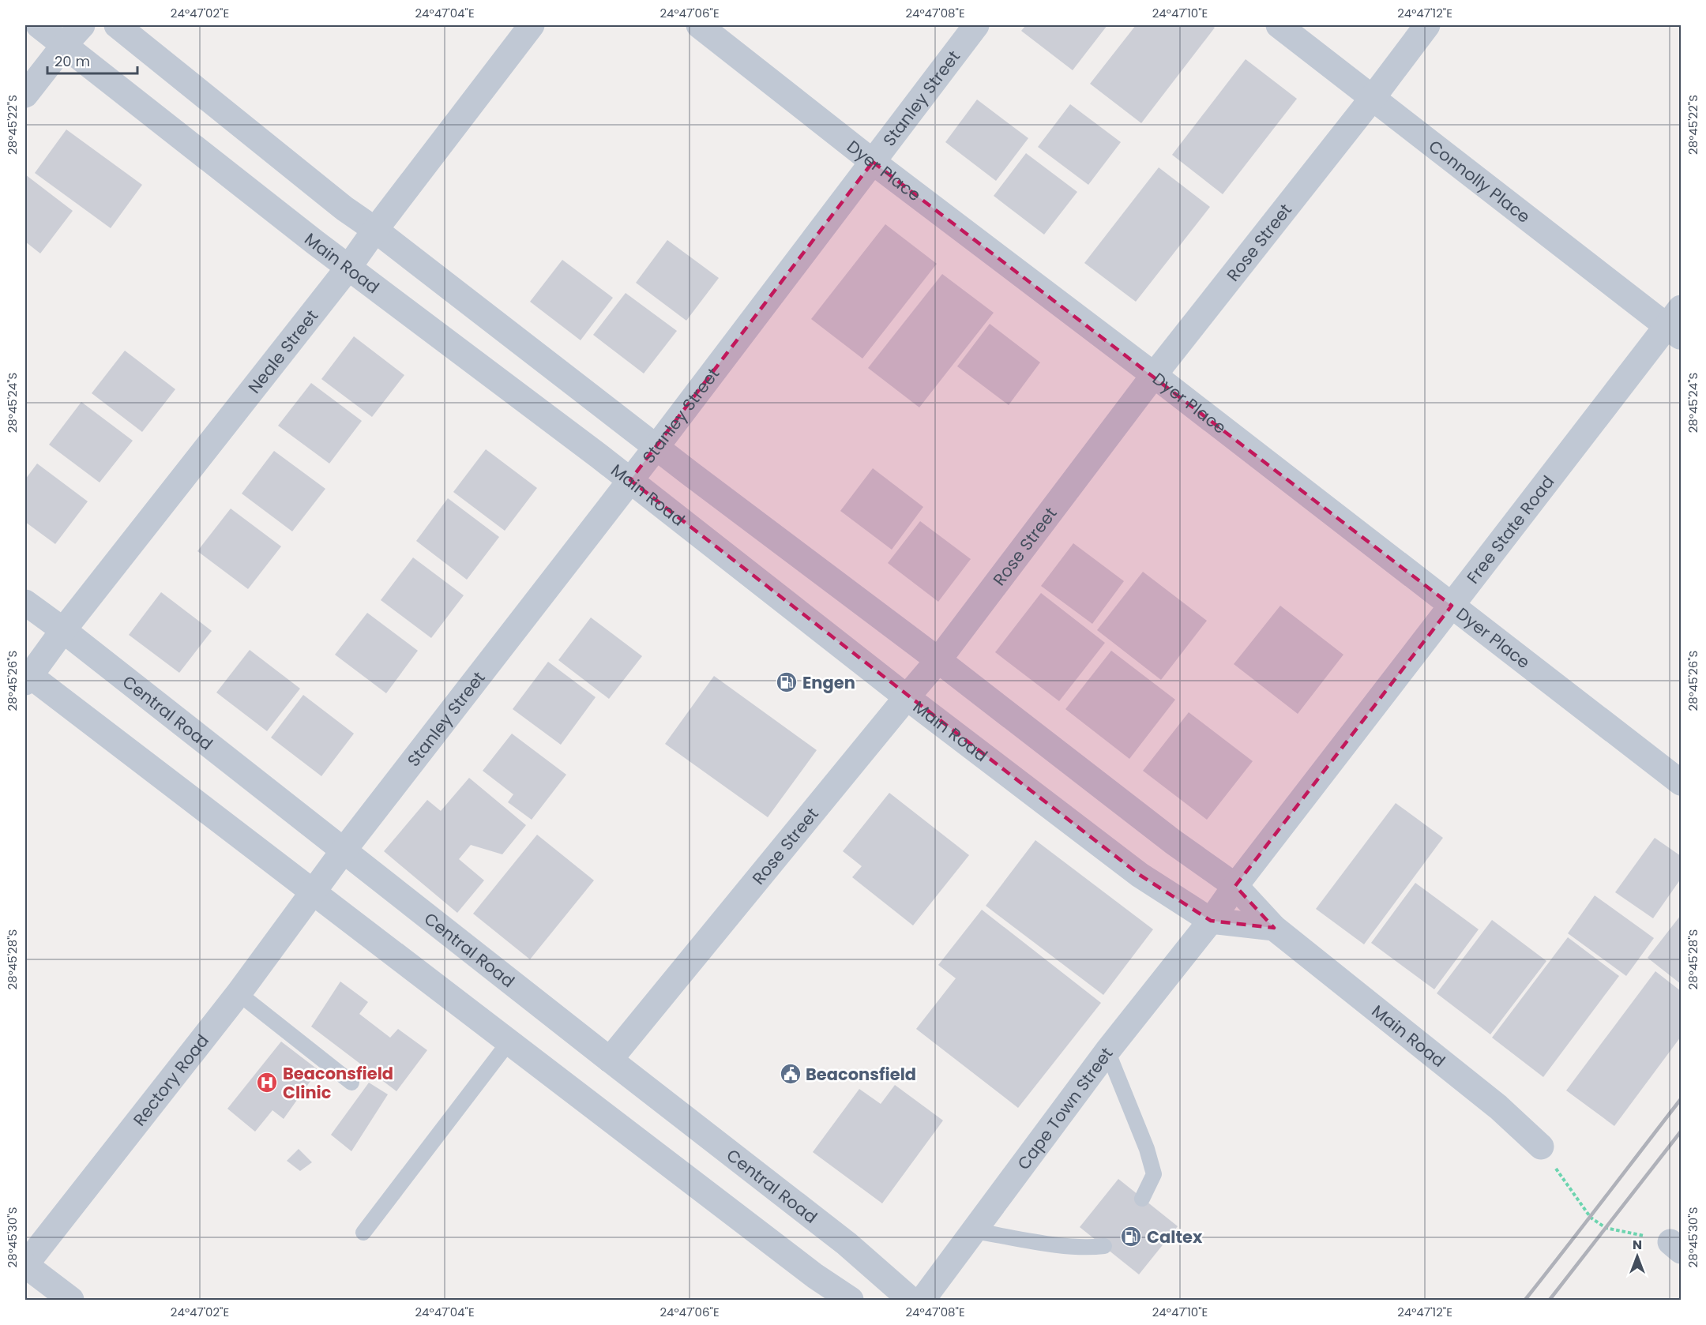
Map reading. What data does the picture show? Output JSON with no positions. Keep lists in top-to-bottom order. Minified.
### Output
{"streets":{"street":["Stanley Street","Dyer Place","Connolly Place","Rose Street","Main Road","Neale Street","Free State Road","Central Road","Rectory Road","Cape Town Street"]},"crossings":[["Stanley Street","Dyer Place"],["Stanley Street","Main Road"],["Stanley Street","Central Road"],["Stanley Street","Rectory Road"],["Dyer Place","Rose Street"],["Dyer Place","Free State Road"],["Connolly Place","Rose Street"],["Connolly Place","Free State Road"],["Rose Street","Main Road"],["Rose Street","Central Road"],["Main Road","Neale Street"],["Main Road","Free State Road"],["Main Road","Cape Town Street"],["Neale Street","Central Road"],["Free State Road","Cape Town Street"]],"places":{"fuel station":["Engen","Caltex"],"public building":["Beaconsfield"],"hospital":["Beaconsfield Clinic"]},"scale_bar":"20 m","north":"top","coordinates":["24°47'02\"E","24°47'04\"E","24°47'06\"E","24°47'08\"E","24°47'10\"E","24°47'12\"E","28°45'22\"S","28°45'24\"S","28°45'26\"S","28°45'28\"S","28°45'30\"S"]}
